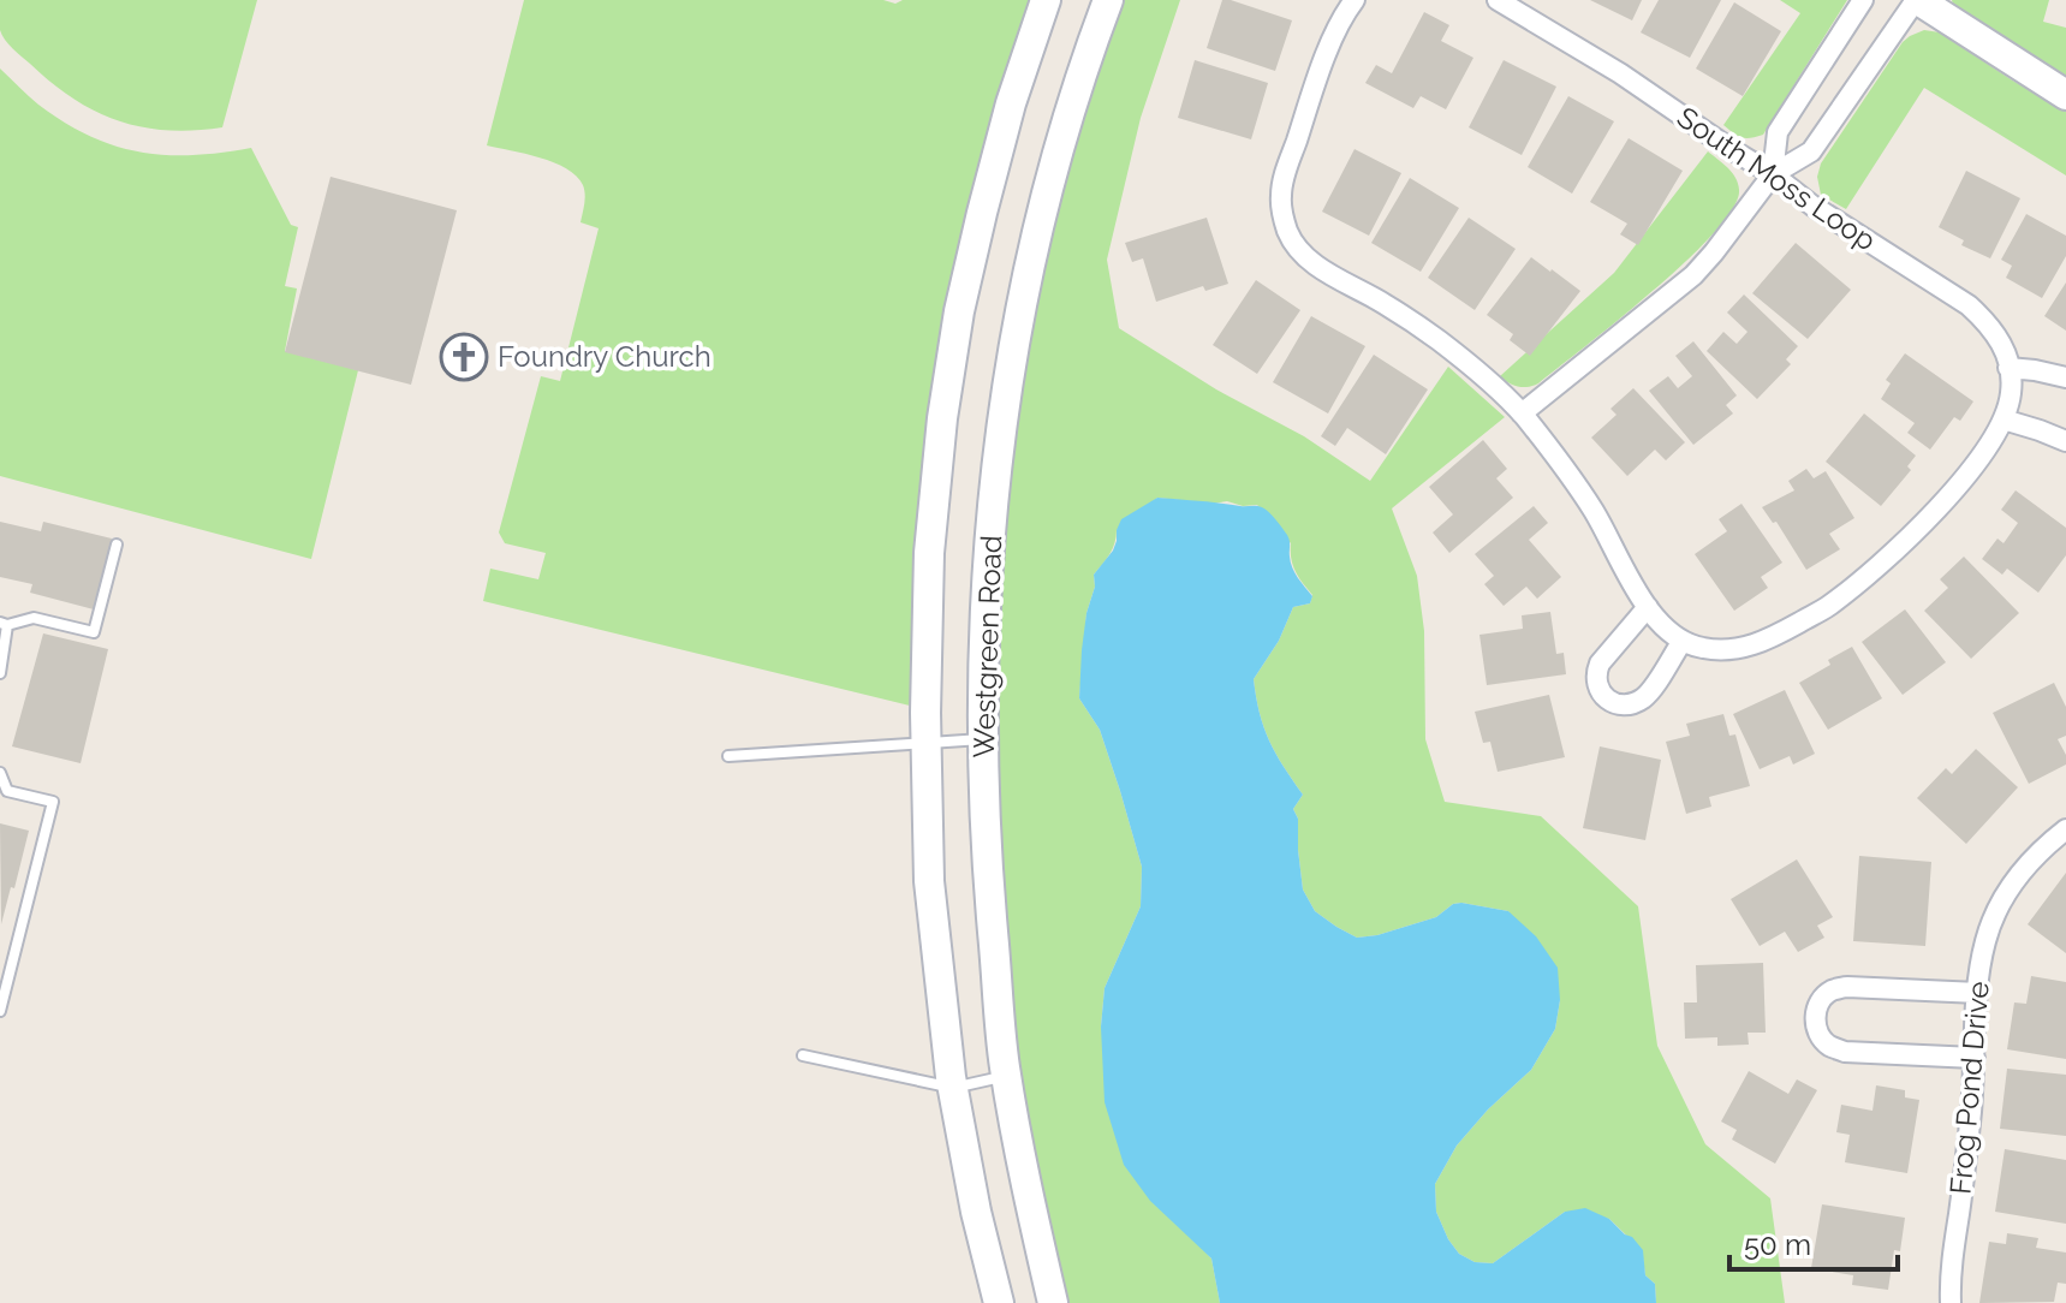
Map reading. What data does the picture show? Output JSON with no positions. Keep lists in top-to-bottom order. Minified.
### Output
{"streets":{"street":["South Moss Loop","Westgreen Road","Frog Pond Drive"]},"places":{"church":["Foundry Church"]},"scale_bar":"50 m"}
